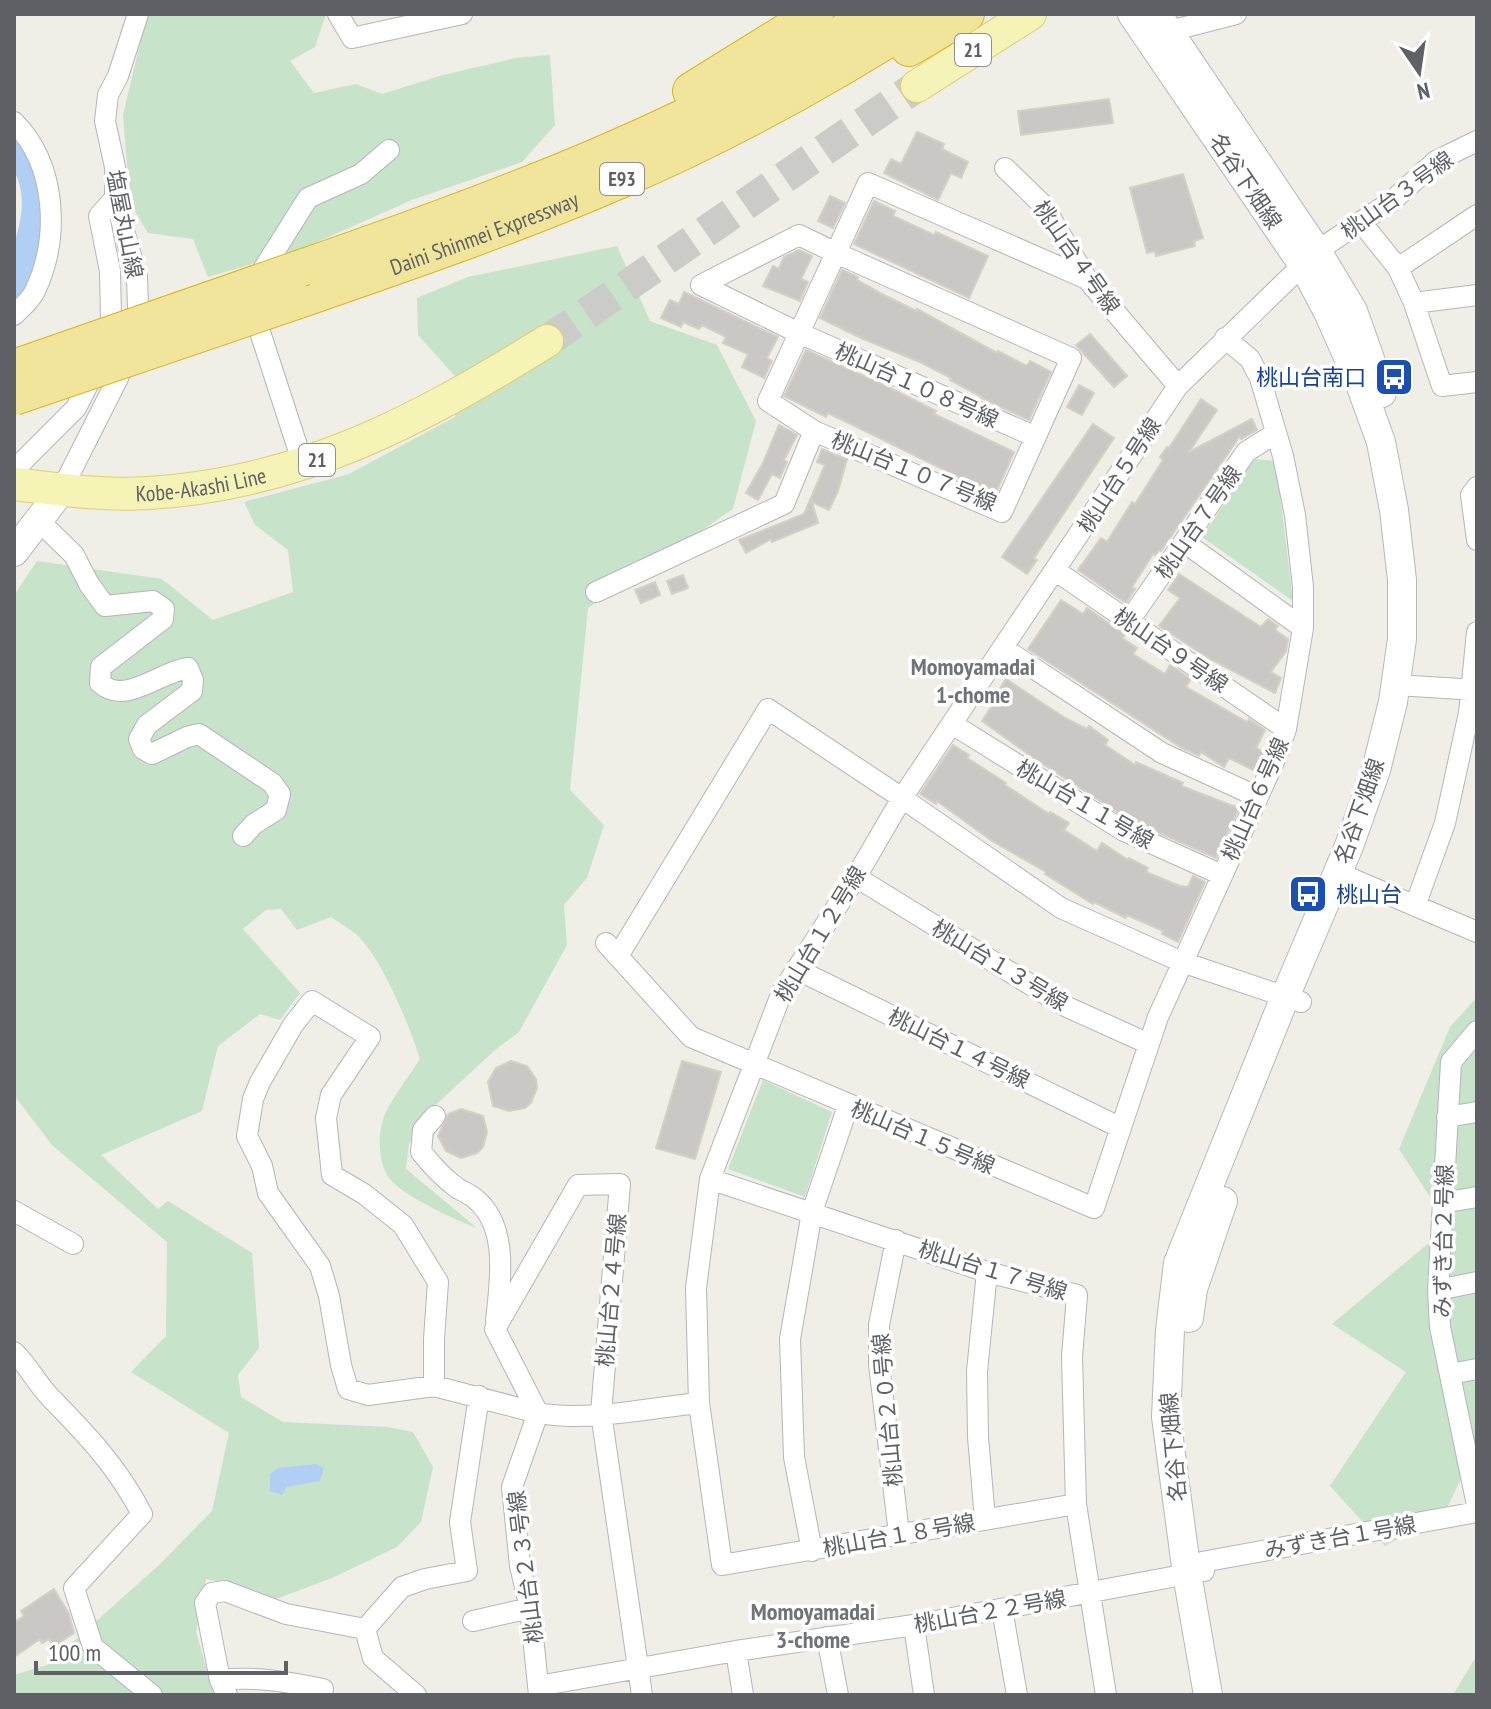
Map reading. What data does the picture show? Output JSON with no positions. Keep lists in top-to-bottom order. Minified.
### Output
{"streets":{"highway":["E93","Daini Shinmei Expressway"],"main road":["21","Kobe-Akashi Line"],"street":["名谷下畑線","桃山台３号線","塩屋丸山線","桃山台４号線","桃山台１０８号線","桃山台１０７号線","桃山台５号線","桃山台７号線","桃山台９号線","桃山台６号線","桃山台１１号線","桃山台１２号線","桃山台１３号線","桃山台１４号線","桃山台１５号線","みずき台２号線","桃山台１７号線","桃山台２４号線","桃山台２０号線","桃山台１８号線","みずき台１号線","桃山台２３号線","桃山台２２号線"]},"crossings":[["名谷下畑線","桃山台３号線"],["名谷下畑線","桃山台５号線"],["名谷下畑線","みずき台１号線"],["名谷下畑線","桃山台２２号線"],["桃山台３号線","桃山台５号線"],["塩屋丸山線","Kobe-Akashi Line"],["桃山台４号線","桃山台１０７号線"],["桃山台４号線","桃山台５号線"],["桃山台１０８号線","桃山台１０７号線"],["桃山台５号線","桃山台９号線"],["桃山台５号線","桃山台６号線"],["桃山台５号線","桃山台１１号線"],["桃山台５号線","桃山台１２号線"],["桃山台７号線","桃山台９号線"],["桃山台７号線","桃山台６号線"],["桃山台９号線","桃山台６号線"],["桃山台６号線","桃山台１１号線"],["桃山台６号線","桃山台１３号線"],["桃山台６号線","桃山台１４号線"],["桃山台６号線","桃山台１５号線"],["桃山台１１号線","桃山台１２号線"],["桃山台１２号線","桃山台１３号線"],["桃山台１２号線","桃山台１４号線"],["桃山台１２号線","桃山台１５号線"],["桃山台１２号線","桃山台１７号線"],["桃山台１２号線","桃山台１８号線"],["桃山台１７号線","桃山台２０号線"],["桃山台１７号線","桃山台１８号線"],["桃山台１７号線","桃山台２２号線"],["桃山台２４号線","桃山台２２号線"],["桃山台２０号線","桃山台１８号線"],["みずき台１号線","桃山台２２号線"],["桃山台２３号線","桃山台２２号線"]],"districts":["Momoyamadai 1-chome","Momoyamadai 3-chome"],"places":{"bus stop":["桃山台南口","桃山台"]},"scale_bar":"100 m","north":"bottom"}
